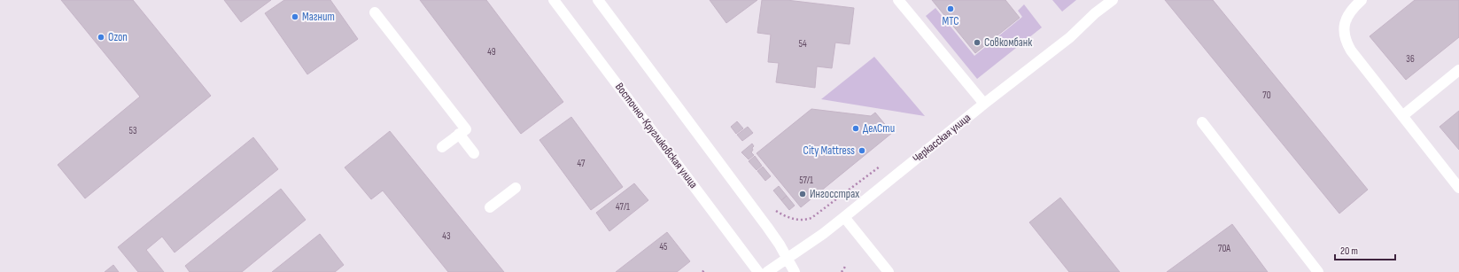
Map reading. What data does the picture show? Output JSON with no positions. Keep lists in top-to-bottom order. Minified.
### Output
{"streets":{"street":["Восточно-Кругликовская улица","Черкасская улица"]},"places":["МТС","Магнит","Ozon","Совкомбанк","ДелСти","City Mattress","Ингосстрах"],"house_numbers":["54","49","36","70","53","47","57/1","47/1","43","45","70А"],"scale_bar":"20 m"}
